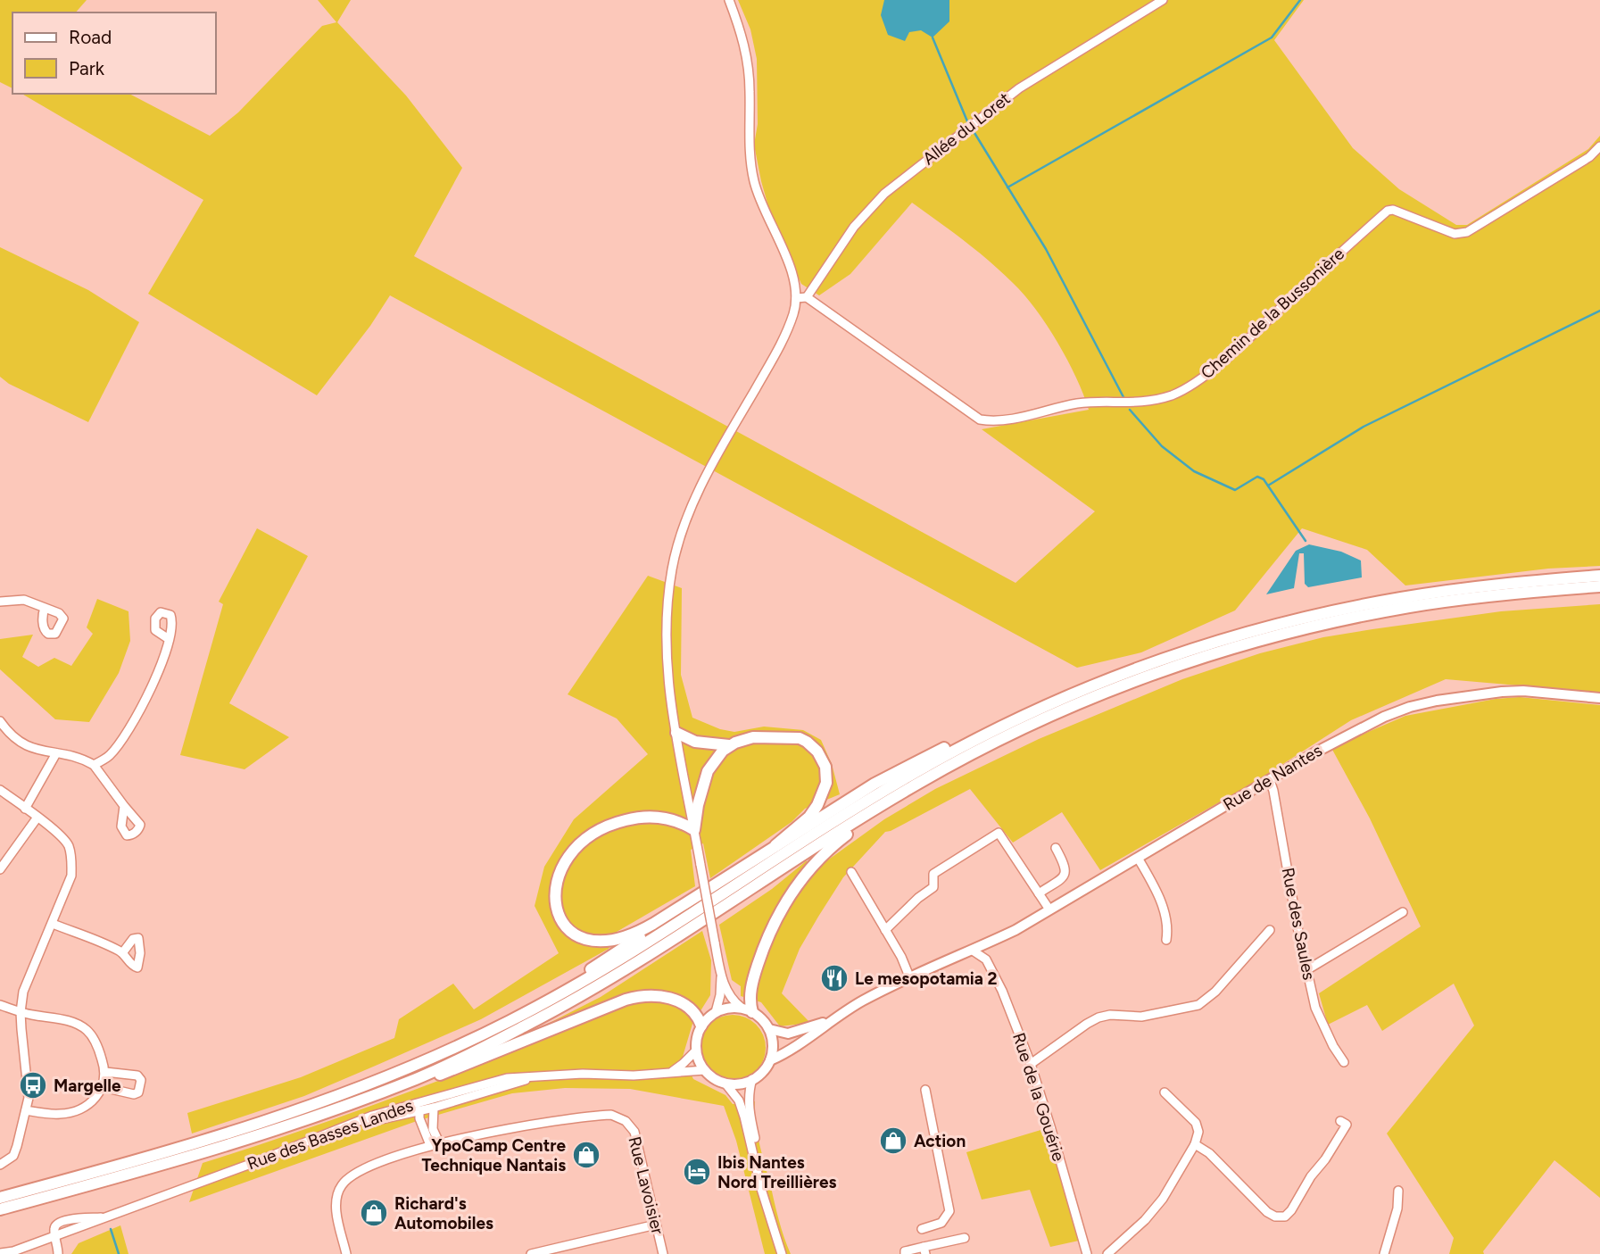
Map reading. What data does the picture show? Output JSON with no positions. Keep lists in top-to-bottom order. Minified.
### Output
{"streets":{"main road":["Rue de Nantes"],"street":["Allée du Loret","Chemin de la Bussonière","Rue des Saules","Rue de la Gouérie","Rue des Basses Landes","Rue Lavoisier"]},"crossings":[["Allée du Loret","Chemin de la Bussonière"],["Rue de Nantes","Rue des Saules"],["Rue de Nantes","Rue de la Gouérie"]],"places":{"restaurant":["Le mesopotamia 2"],"bus stop":["Margelle"],"shop":["Action","YpoCamp Centre Technique Nantais","Richard's Automobiles"],"hotel":["Ibis Nantes Nord Treillières"]},"legend":["Road","Park"]}
